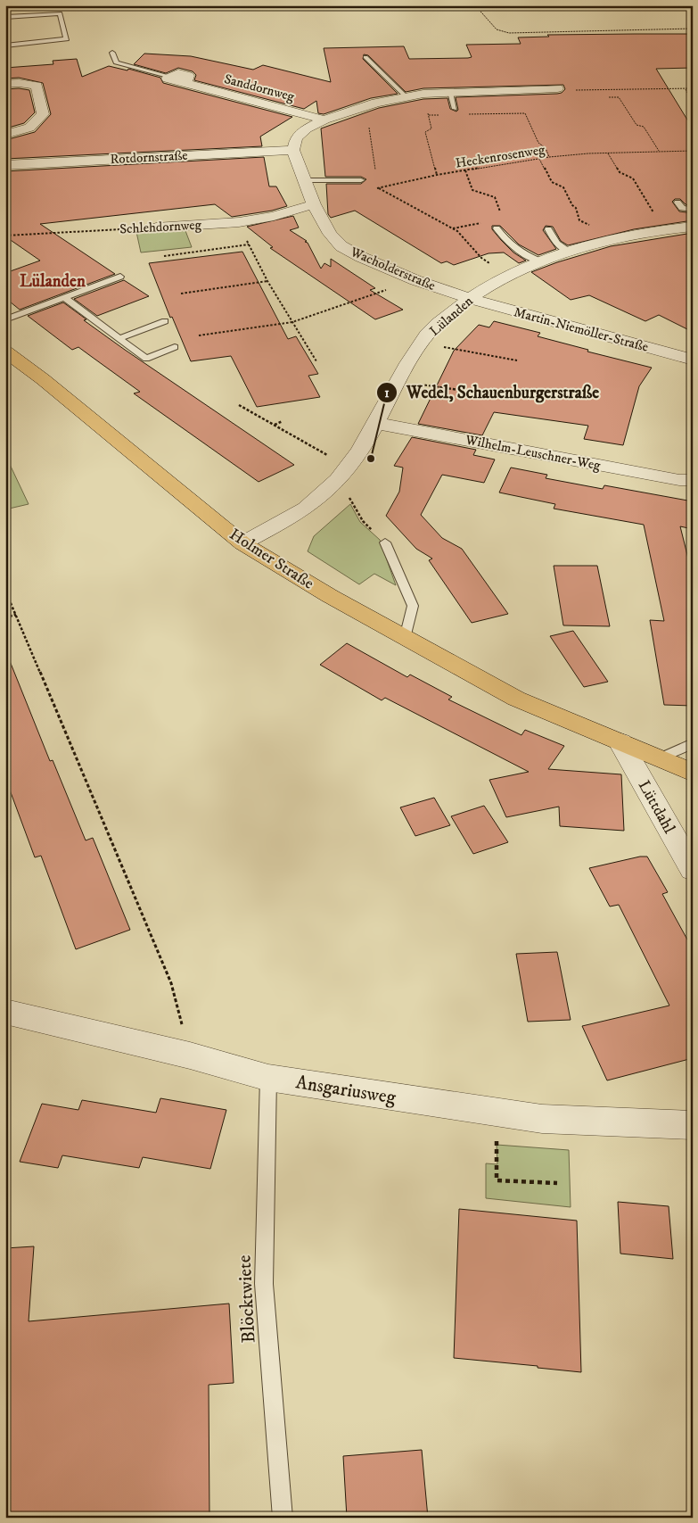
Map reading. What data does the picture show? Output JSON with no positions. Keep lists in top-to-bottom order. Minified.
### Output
{"streets":{"main road":["Holmer Straße"],"street":["Sanddornweg","Rotdornstraße","Schlehdornweg","Wacholderstraße","Lülanden","Martin-Niemöller-Straße","Wilhelm-Leuschner-Weg","Lüttdahl","Ansgariusweg"],"lane":["Blöcktwiete"],"path":["Heckenrosenweg"]},"crossings":[["Rotdornstraße","Wacholderstraße"],["Schlehdornweg","Wacholderstraße"],["Wacholderstraße","Lülanden"],["Wacholderstraße","Martin-Niemöller-Straße"],["Lülanden","Martin-Niemöller-Straße"],["Lülanden","Wilhelm-Leuschner-Weg"],["Lülanden","Holmer Straße"],["Holmer Straße","Lüttdahl"],["Ansgariusweg","Blöcktwiete"]],"districts":["Lülanden"],"places":["Wedel, Schauenburgerstraße"]}
